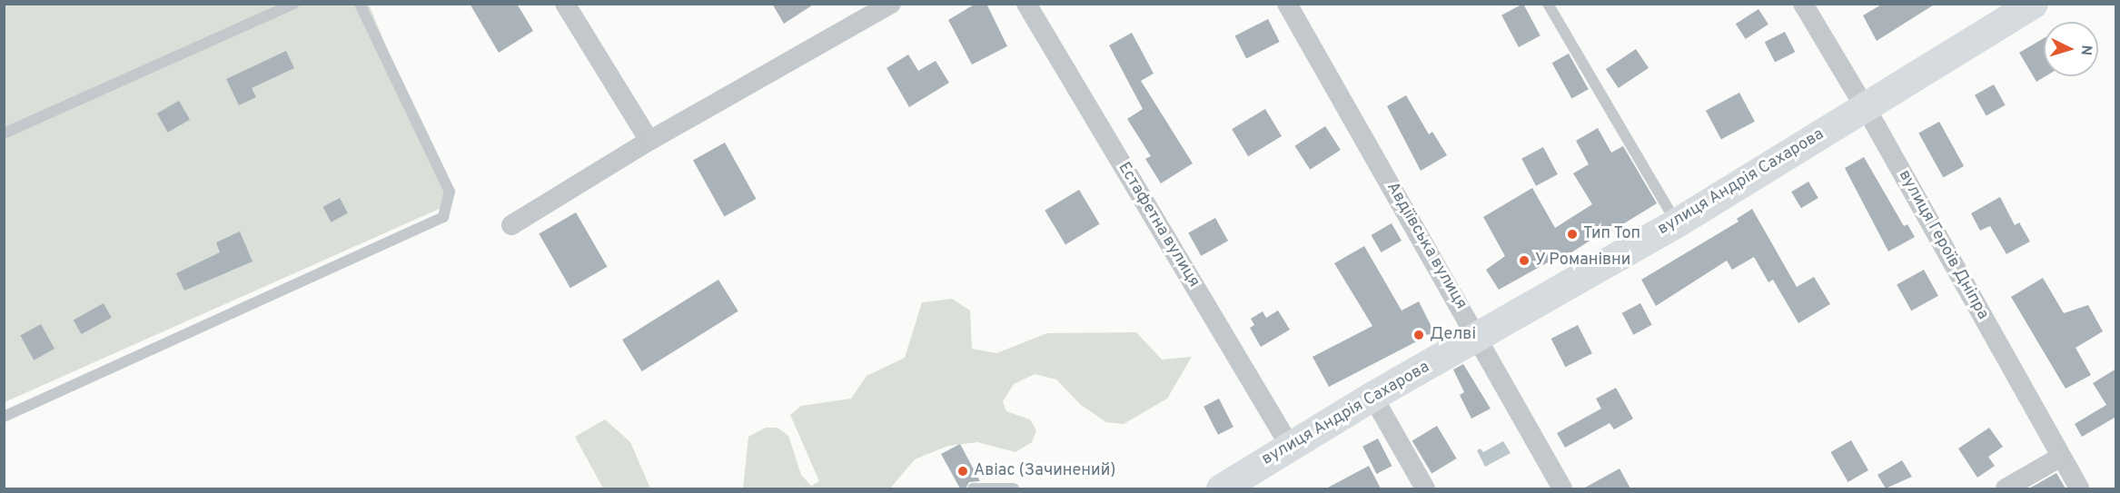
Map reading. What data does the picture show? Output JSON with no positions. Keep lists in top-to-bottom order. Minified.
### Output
{"streets":{"main road":["вулиця Андрія Сахарова"],"street":["Естафетна вулиця","вулиця Героїв Дніпра","Авдіївська вулиця"]},"crossings":[["вулиця Андрія Сахарова","Естафетна вулиця"],["вулиця Андрія Сахарова","вулиця Героїв Дніпра"],["вулиця Андрія Сахарова","Авдіївська вулиця"]],"places":["Тип Топ","У Романівни","Делві","Авіас (Зачинений)"],"north":"right"}
